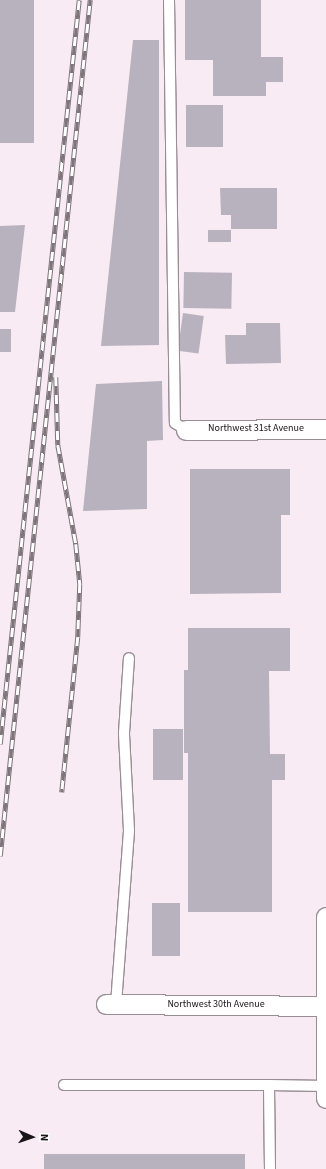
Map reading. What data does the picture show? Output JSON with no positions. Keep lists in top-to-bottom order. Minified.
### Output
{"streets":{"street":["Northwest 31st Avenue","Northwest 30th Avenue"]},"north":"right"}
